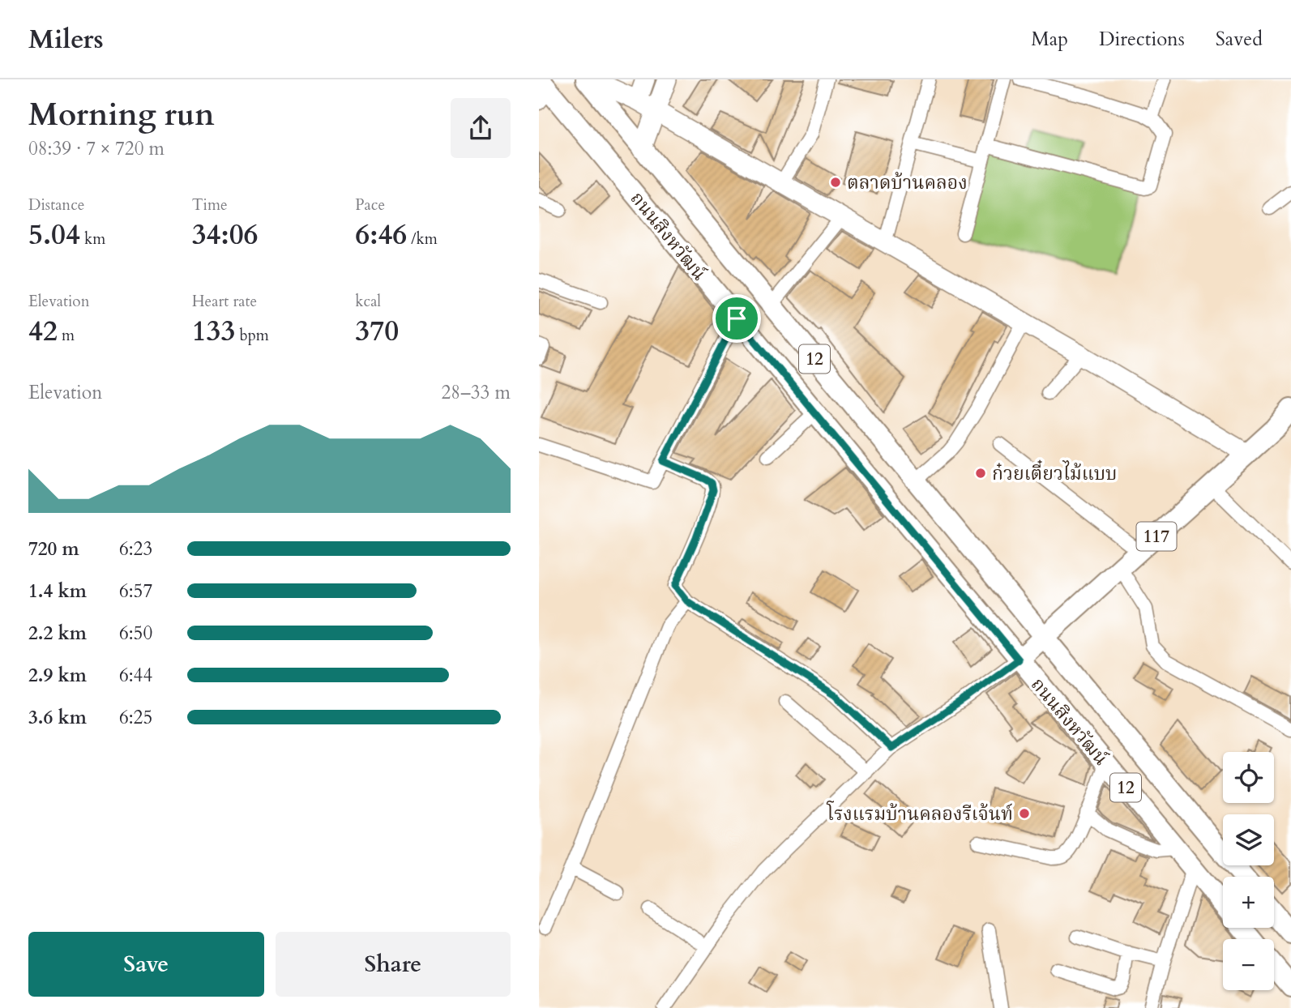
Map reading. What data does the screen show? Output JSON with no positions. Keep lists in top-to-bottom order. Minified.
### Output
{"streets":{"main road":["ถนนสิงหวัฒน์","12","117"]},"crossings":[["ถนนสิงหวัฒน์","117"]],"places":["ตลาดบ้านคลอง","ก๋วยเตี๋ยวไม้แบบ","โรงแรมบ้านคลองรีเจ้นท์"],"page":{"header":"Milers","nav":["Map","Directions","Saved"],"heading":["Morning run","08:39 · 7 × 720 m"],"stats":[["Distance","5.04 km"],["Time","34:06"],["Pace","6:46 /km"],["Elevation","42 m"],["Heart rate","133 bpm"],["kcal","370"]],"chart":["Elevation","28–33 m"],"list":[{"name":"720 m","note":"6:23"},{"name":"1.4 km","note":"6:57"},{"name":"2.2 km","note":"6:50"},{"name":"2.9 km","note":"6:44"},{"name":"3.6 km","note":"6:25"}],"map_buttons":["+","−"],"buttons":["Save","Share"]}}
